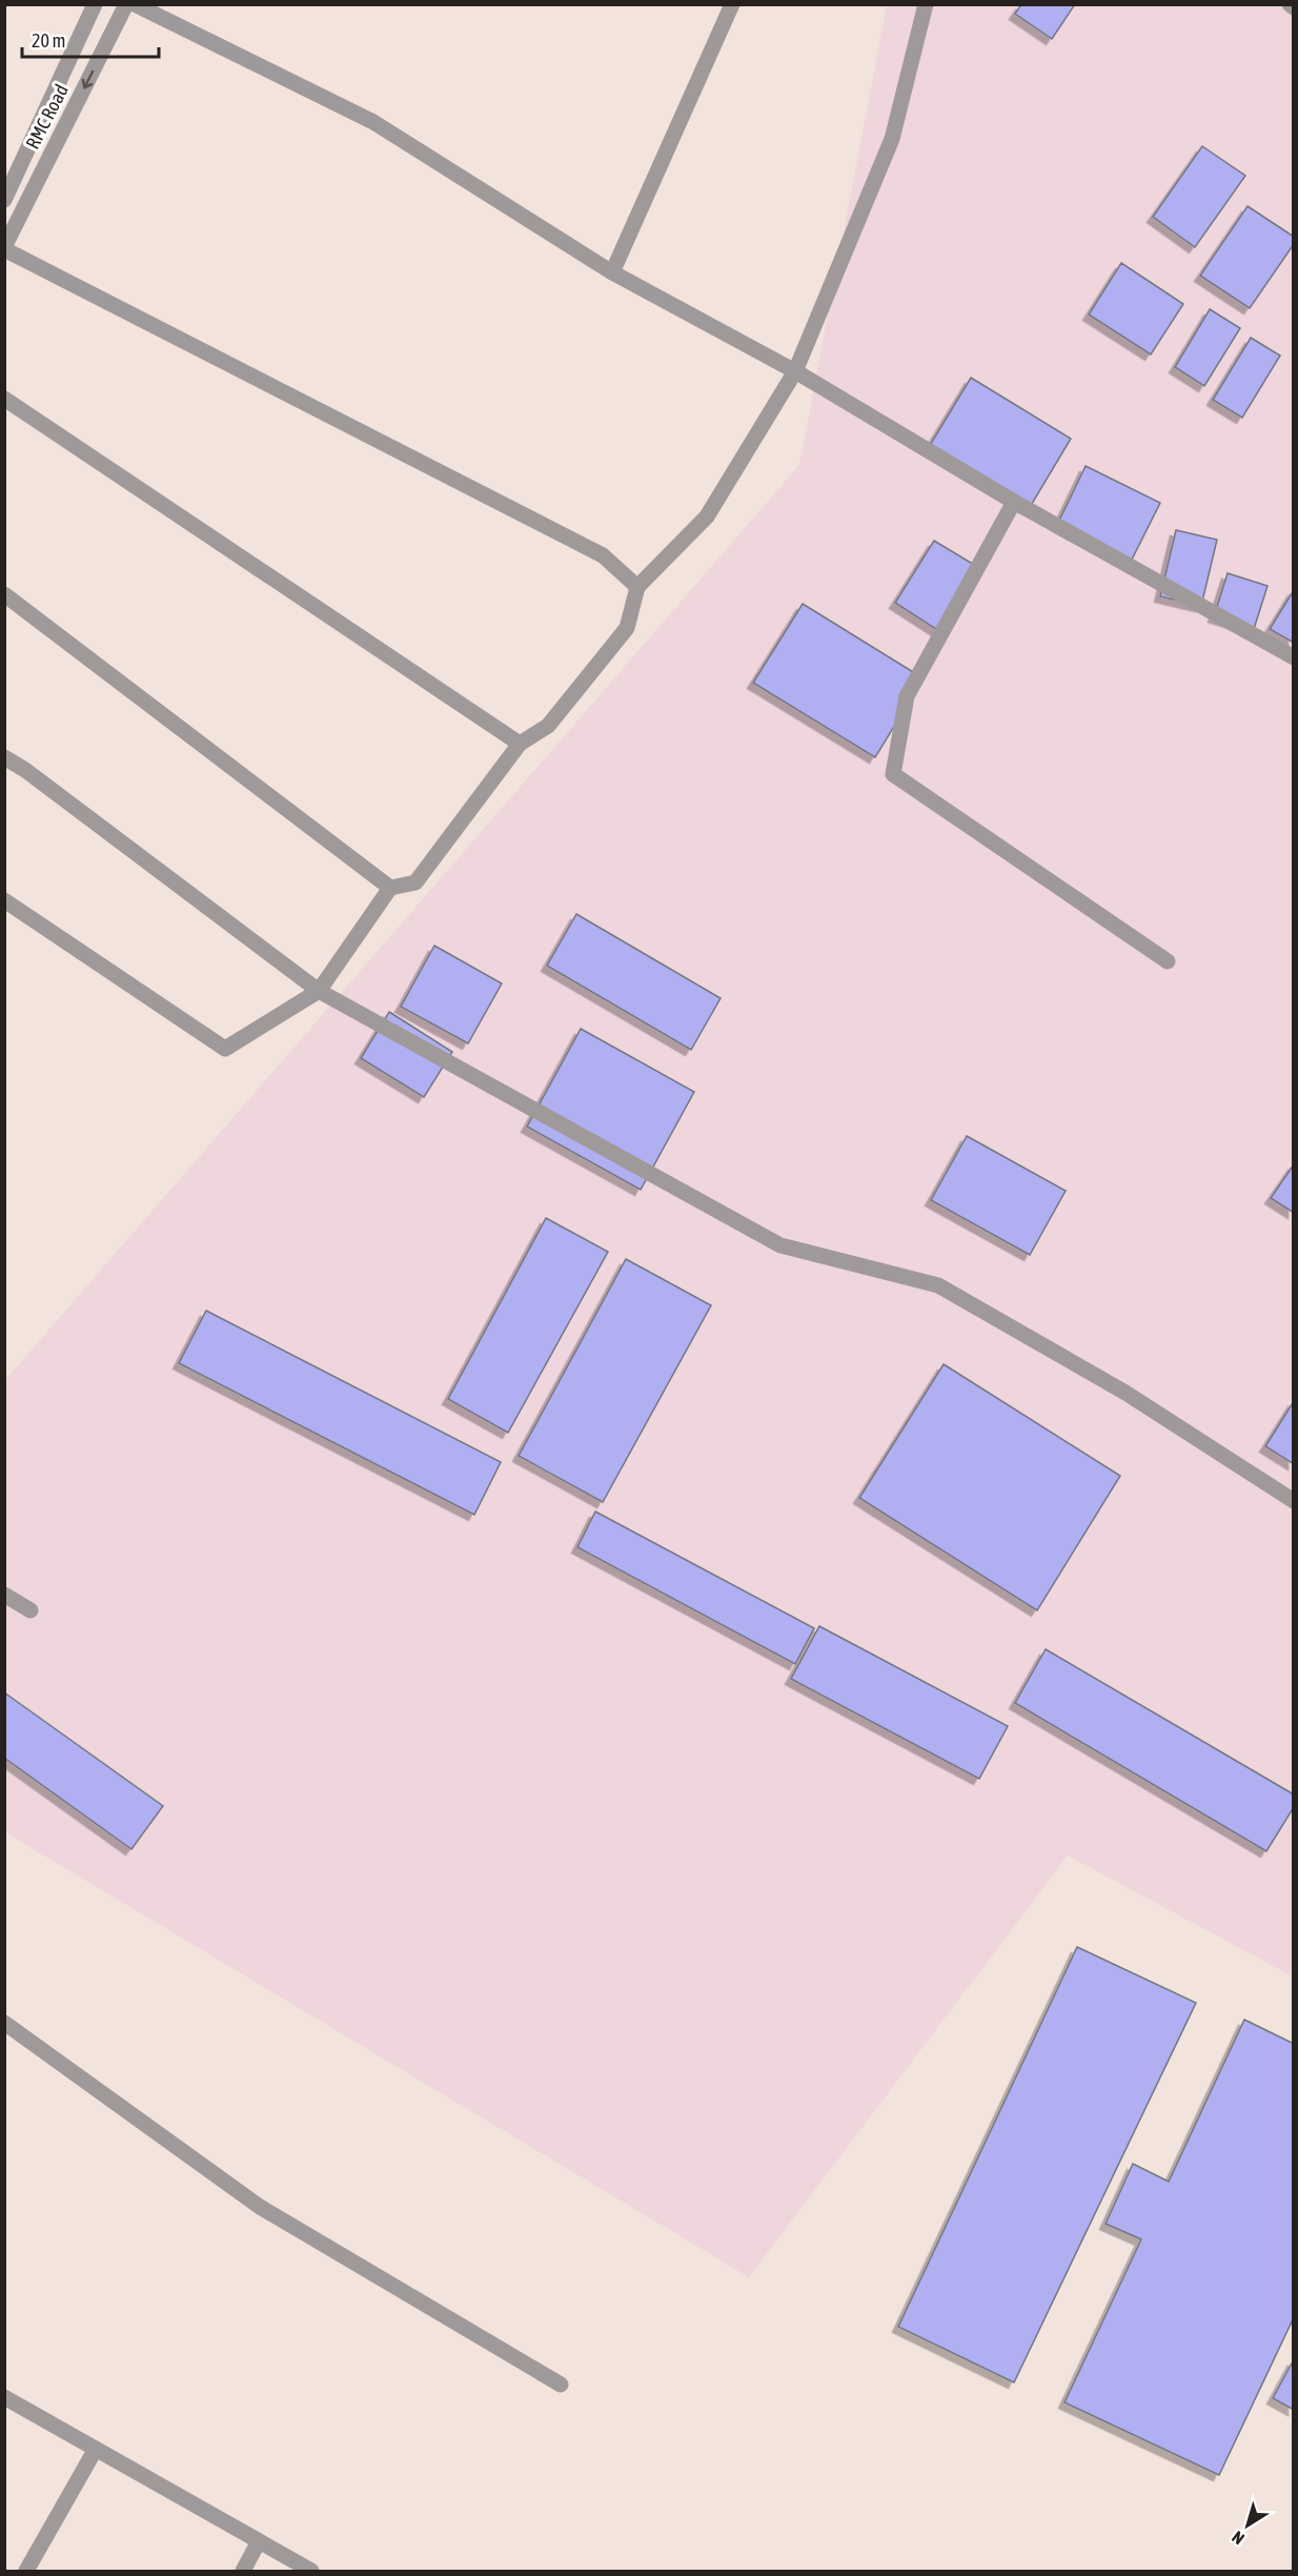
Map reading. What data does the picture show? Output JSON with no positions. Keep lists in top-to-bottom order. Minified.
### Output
{"streets":{"street":["RMC Road"]},"scale_bar":"20 m","north":"bottom left"}
